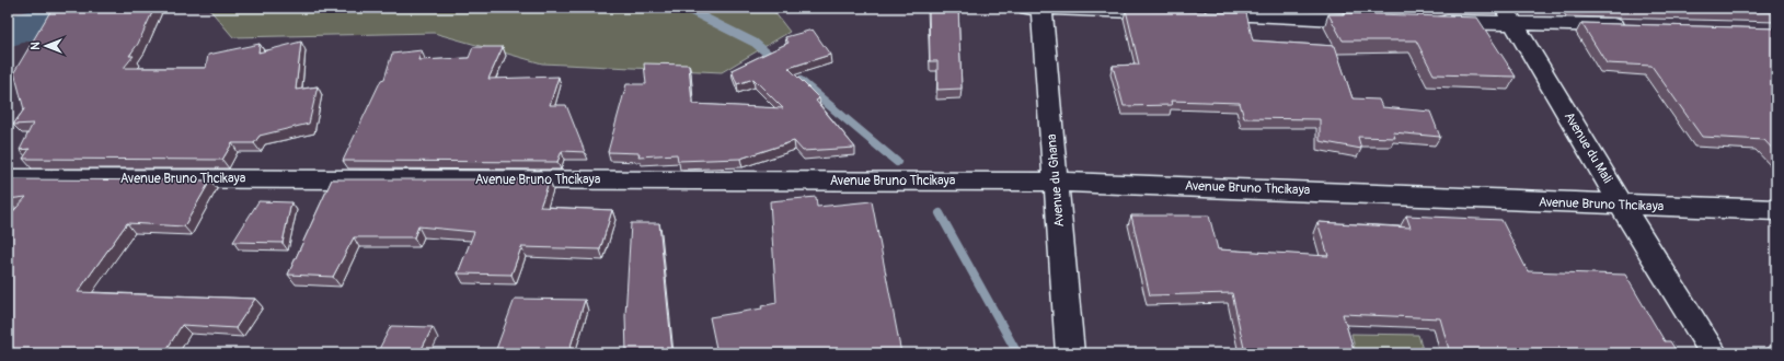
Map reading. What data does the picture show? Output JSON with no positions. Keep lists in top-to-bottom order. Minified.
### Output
{"streets":{"street":["Avenue du Mali","Avenue Bruno Thcikaya","Avenue du Ghana"]},"crossings":[["Avenue du Mali","Avenue Bruno Thcikaya"],["Avenue Bruno Thcikaya","Avenue du Ghana"]],"north":"left"}
